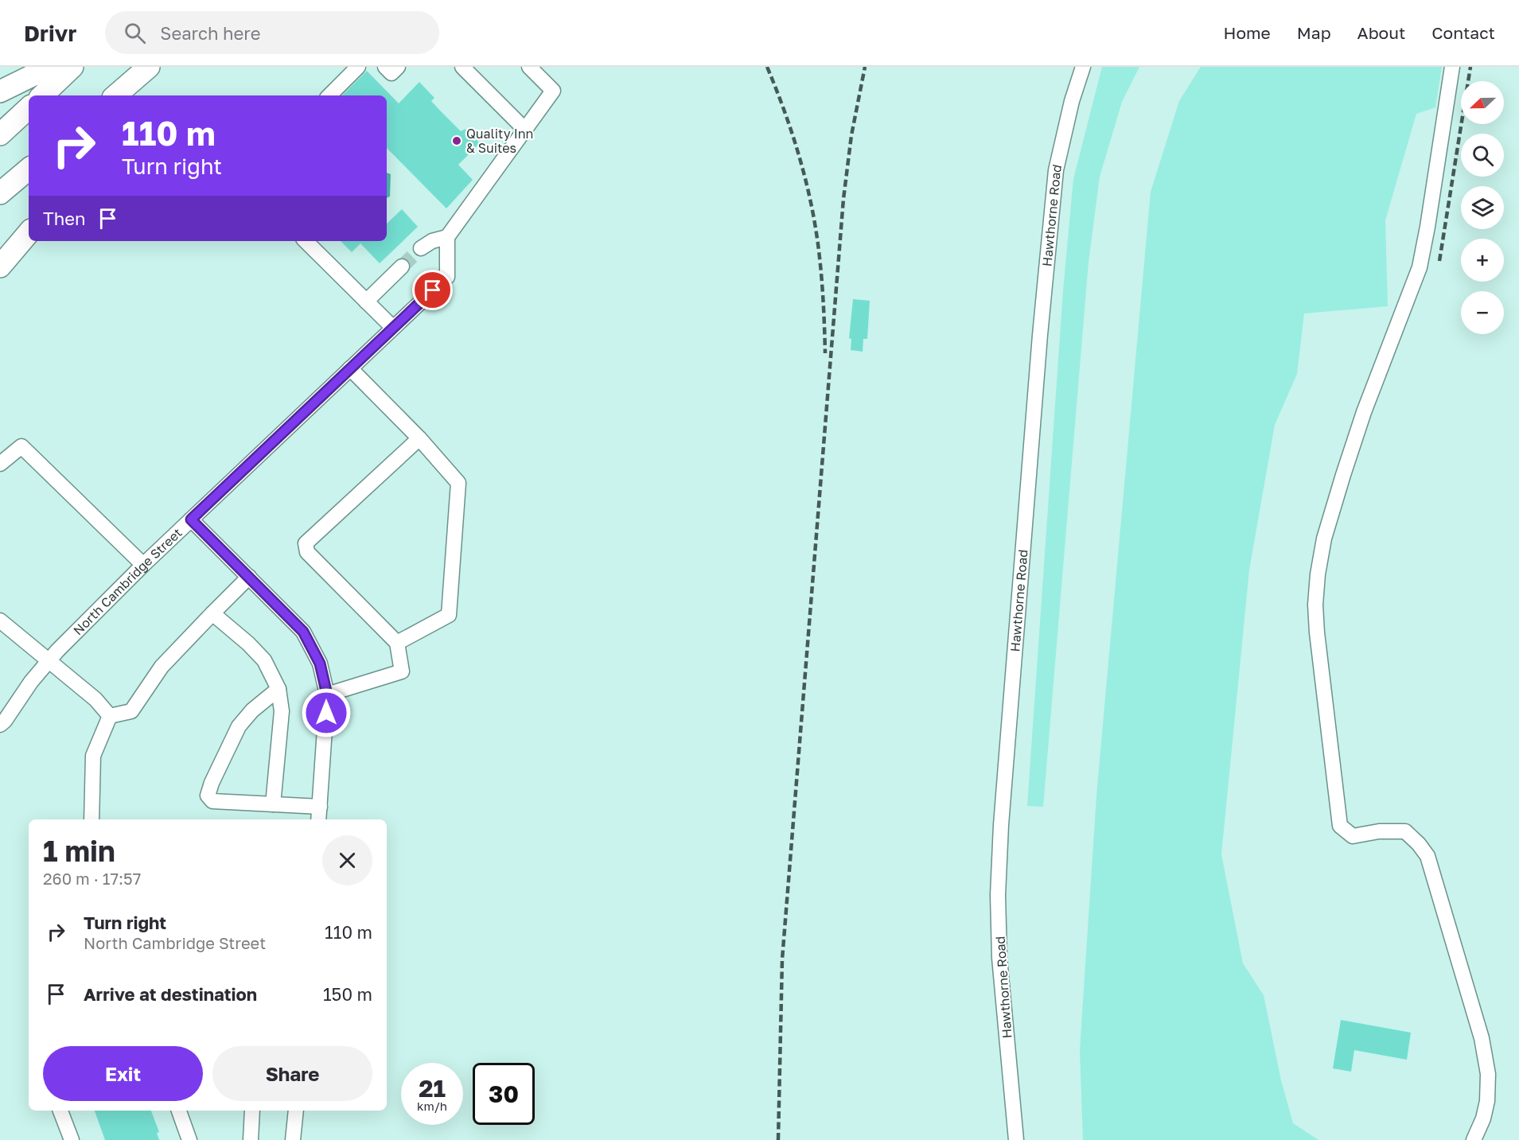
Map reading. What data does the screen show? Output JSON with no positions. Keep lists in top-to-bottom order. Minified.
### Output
{"streets":{"street":["Hawthorne Road","North Cambridge Street"]},"places":["Quality Inn & Suites"],"north":"left","page":{"header":"Drivr","search":"Search here","nav":["Home","Map","About","Contact"],"map_buttons":["+","−"],"turn":["110 m","Turn right"],"then":"Then","heading":["1 min","260 m · 17:57"],"list":[{"name":"Turn right","note":"North Cambridge Street","value":"110 m"},{"name":"Arrive at destination","value":"150 m"}],"buttons":["Exit","Share"],"speed":"21 km/h","limit":"30"}}
